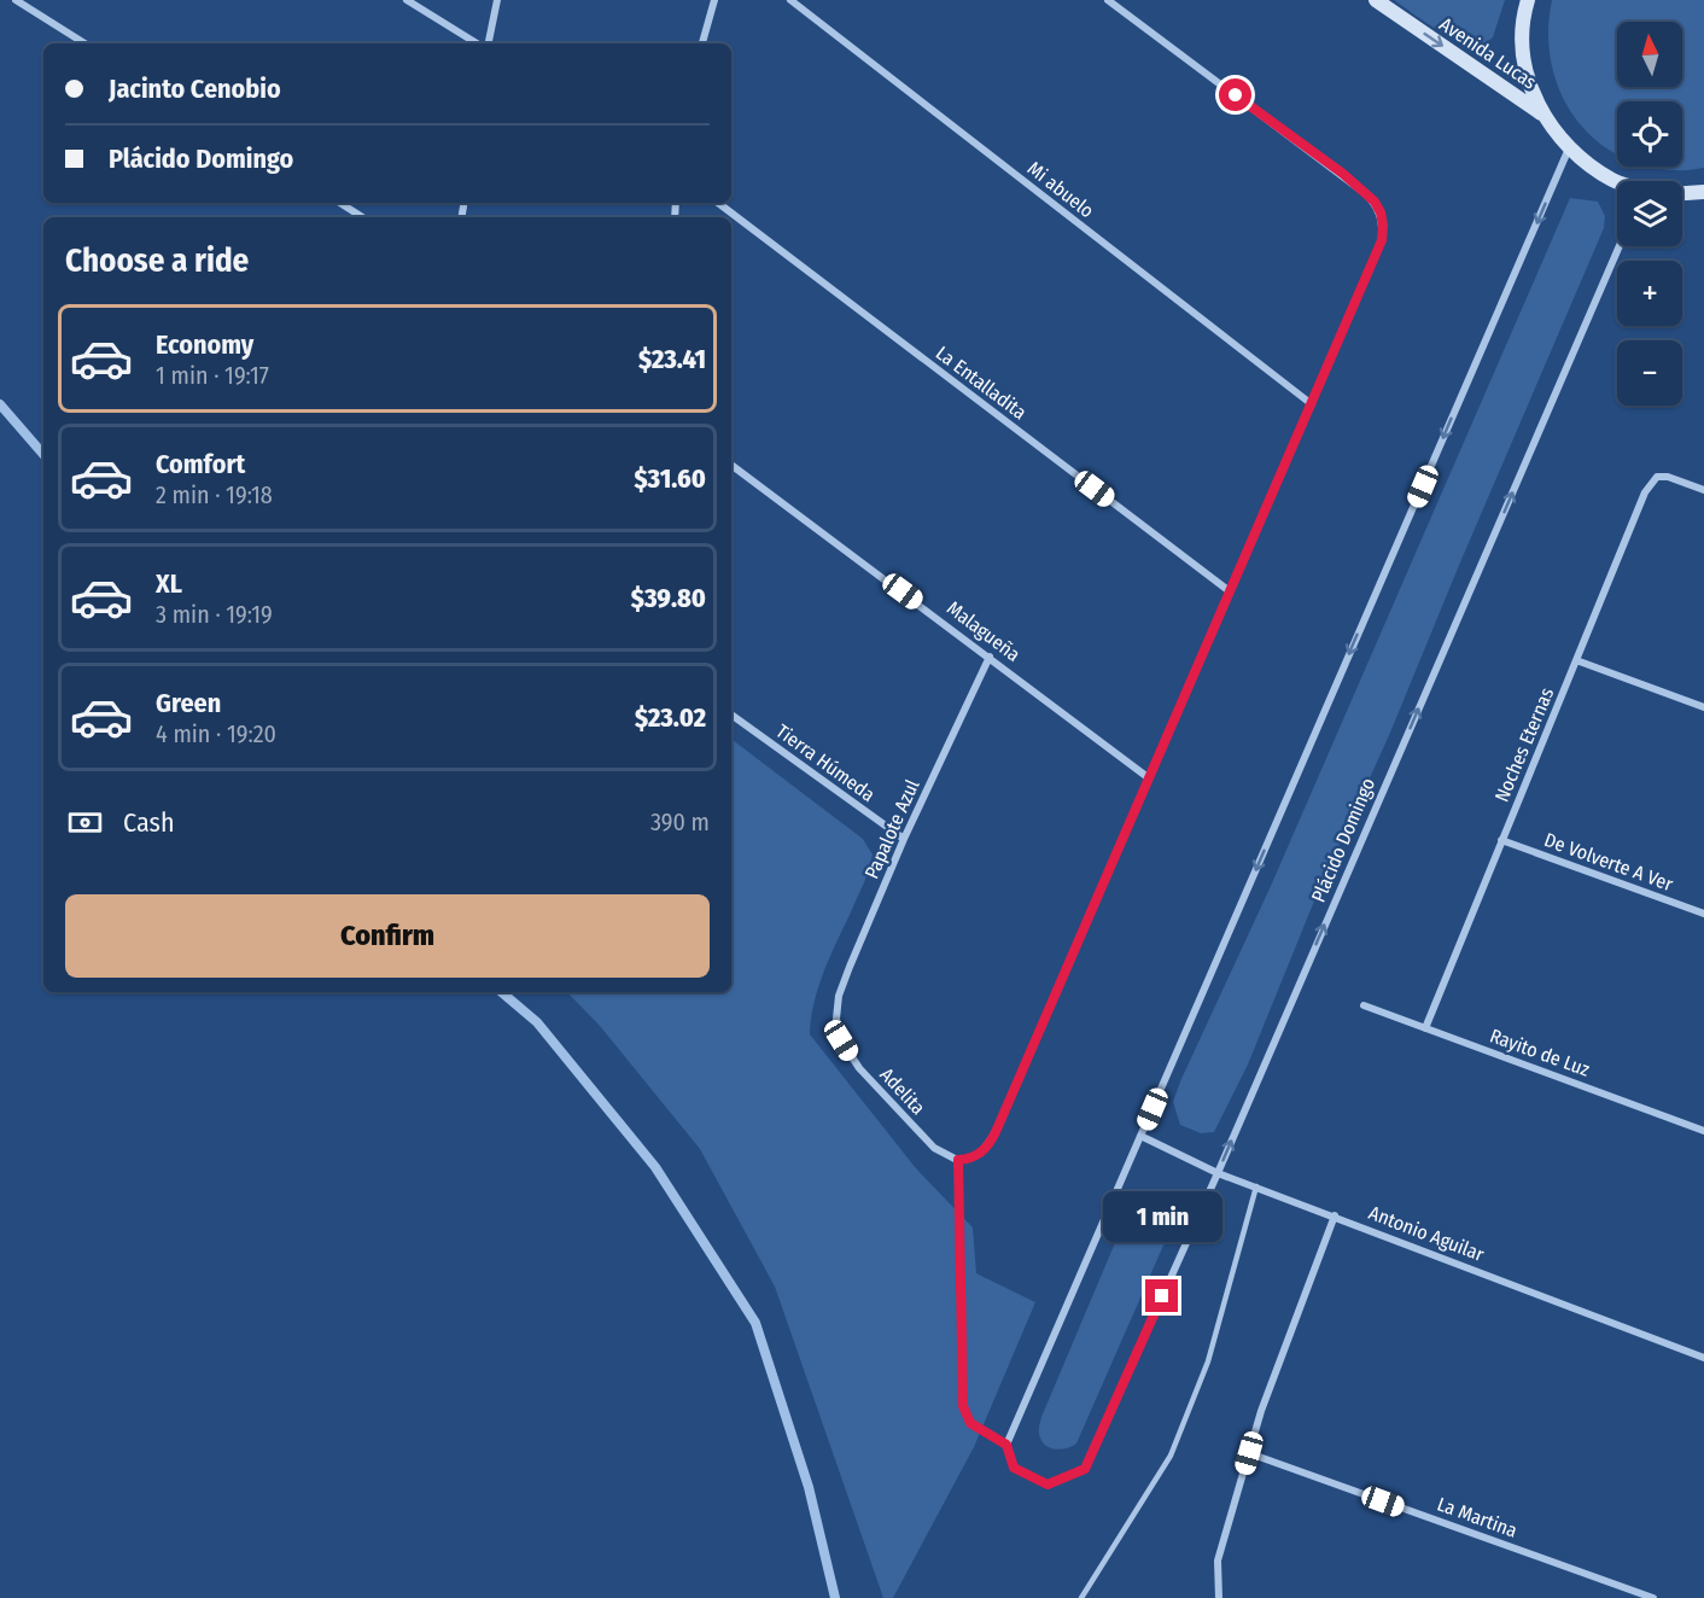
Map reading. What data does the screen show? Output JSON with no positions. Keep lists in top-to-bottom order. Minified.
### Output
{"streets":{"street":["Avenida Lucas","Mi abuelo","La Entalladita","Malagueña","Noches Eternas","Tierra Húmeda","Papalote Azul","Plácido Domingo","De Volverte A Ver","Rayito de Luz","Adelita","Antonio Aguilar","La Martina"]},"crossings":[["Malagueña","Papalote Azul"],["Noches Eternas","De Volverte A Ver"],["Noches Eternas","Rayito de Luz"],["Tierra Húmeda","Papalote Azul"],["Papalote Azul","Adelita"],["Plácido Domingo","Antonio Aguilar"]],"one_way":["Avenida Lucas","Plácido Domingo"],"north":"top","page":{"map_buttons":["+","−"],"banner":["Jacinto Cenobio","Plácido Domingo"],"heading":"Choose a ride","list":[{"name":"Economy","note":"1 min · 19:17","value":"$23.41"},{"name":"Comfort","note":"2 min · 19:18","value":"$31.60"},{"name":"XL","note":"3 min · 19:19","value":"$39.80"},{"name":"Green","note":"4 min · 19:20","value":"$23.02"}],"pay":["Cash","390 m"],"buttons":"Confirm","bubble":"1 min"}}
